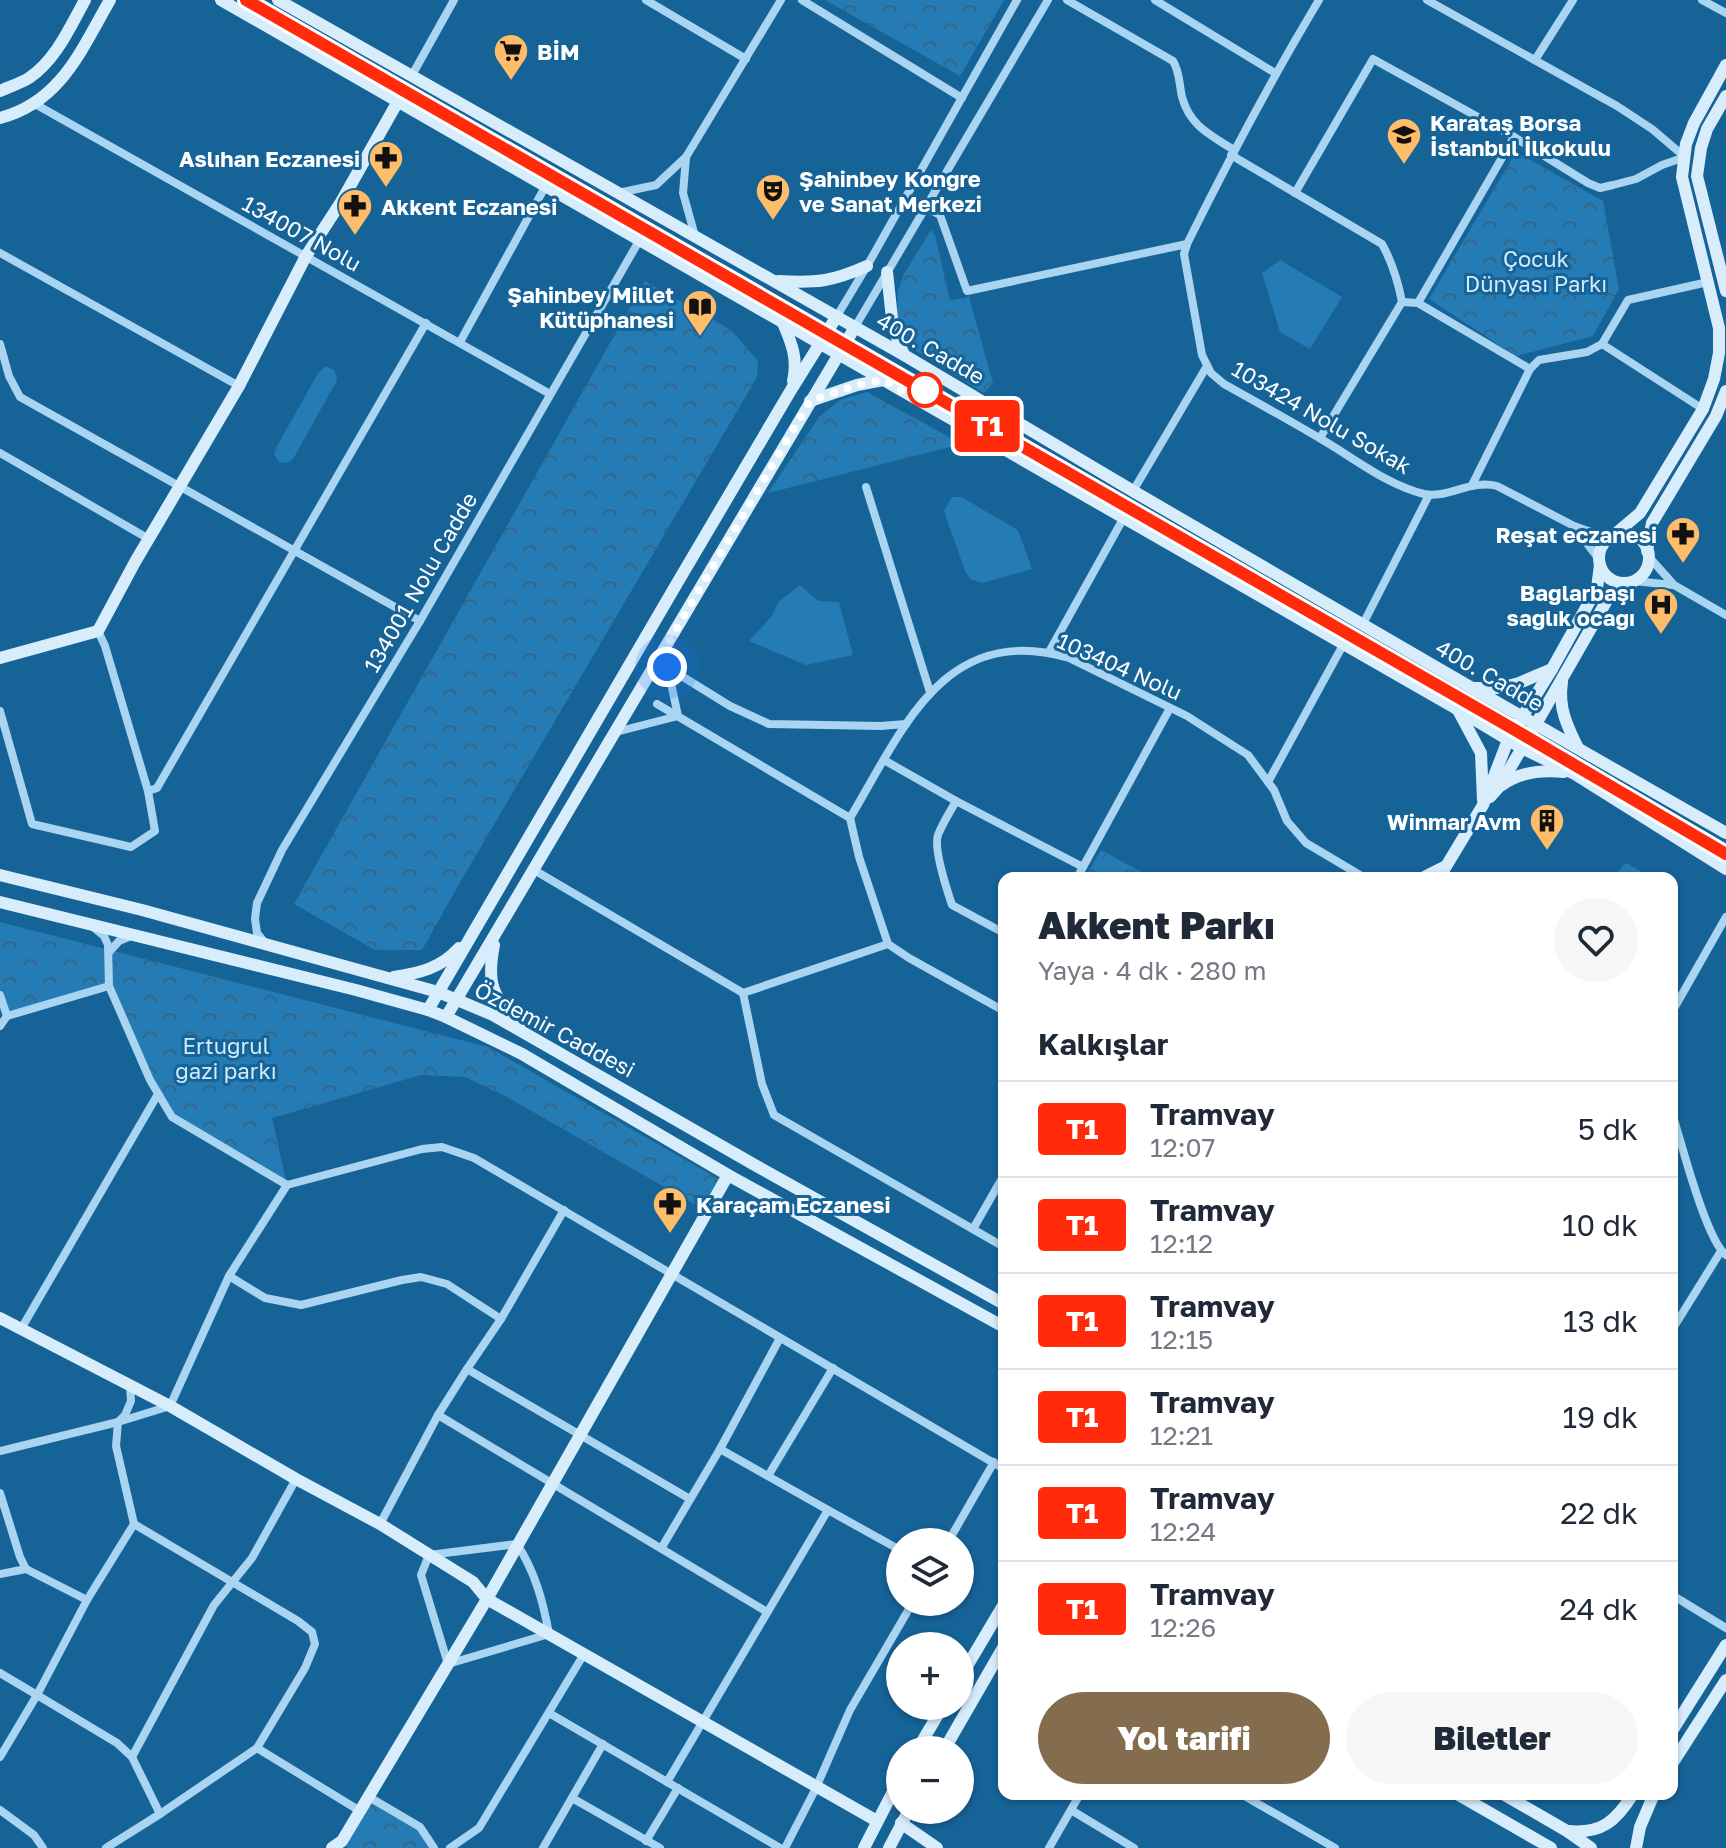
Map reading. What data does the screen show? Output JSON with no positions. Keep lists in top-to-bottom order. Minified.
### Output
{"streets":{"main road":["400. Cadde","Özdemir Caddesi"],"street":["134007 Nolu","103424 Nolu Sokak","134001 Nolu Cadde","103404 Nolu"]},"crossings":[["134007 Nolu","134001 Nolu Cadde"],["400. Cadde","103424 Nolu Sokak"],["400. Cadde","134001 Nolu Cadde"],["134001 Nolu Cadde","Özdemir Caddesi"]],"parks":["Çocuk Dünyası Parkı","Ertuğrul gazi parkı"],"places":{"supermarket":["BİM"],"school or university":["Karataş Borsa İstanbul İlkokulu"],"pharmacy":["Aslıhan Eczanesi","Akkent Eczanesi","Reşat eczanesi","Karaçam Eczanesi"],"theatre":["Şahinbey Kongre ve Sanat Merkezi"],"library":["Şahinbey Millet Kütüphanesi"],"hospital":["Bağlarbaşı sağlık ocağı"],"building":["Winmar Avm"]},"lines":["tram line T1"],"page":{"on_map":"T1","heading":[["Akkent Parkı","Yaya · 4 dk · 280 m"],"Kalkışlar"],"list":[{"mark":"T1","name":"Tramvay","note":"12:07","value":"5 dk"},{"mark":"T1","name":"Tramvay","note":"12:12","value":"10 dk"},{"mark":"T1","name":"Tramvay","note":"12:15","value":"13 dk"},{"mark":"T1","name":"Tramvay","note":"12:21","value":"19 dk"},{"mark":"T1","name":"Tramvay","note":"12:24","value":"22 dk"},{"mark":"T1","name":"Tramvay","note":"12:26","value":"24 dk"}],"map_buttons":["+","−"],"buttons":["Yol tarifi","Biletler"]}}
